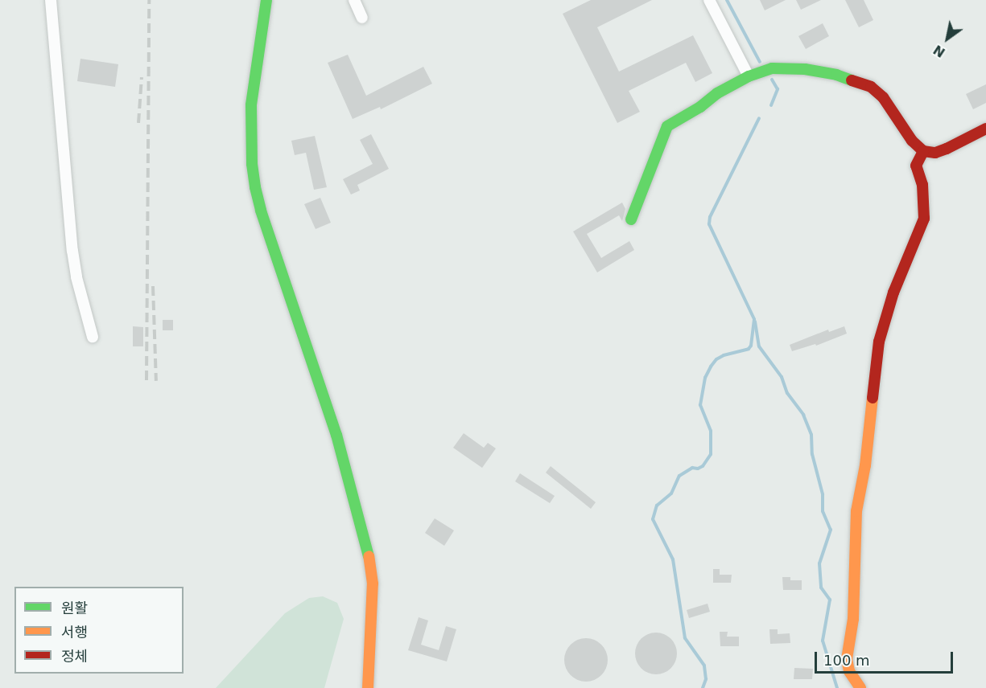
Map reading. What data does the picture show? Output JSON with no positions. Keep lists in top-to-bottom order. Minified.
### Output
{"legend":["원활","서행","정체"],"scale_bar":"100 m","north":"bottom left"}
